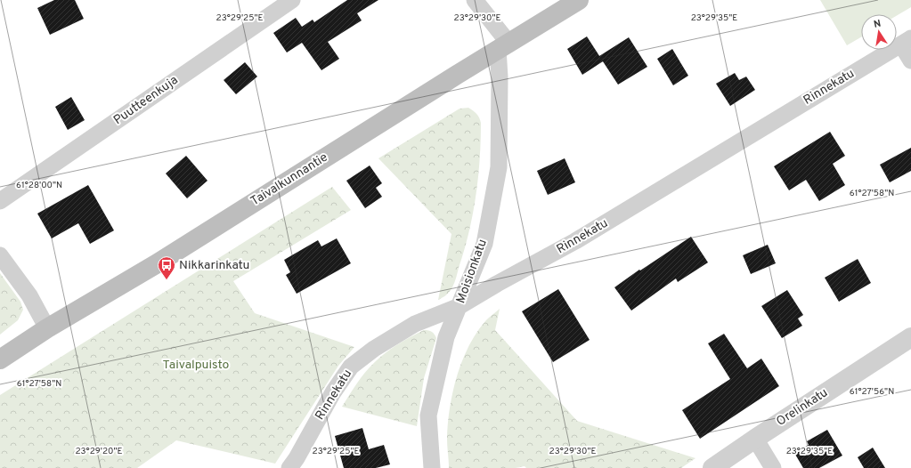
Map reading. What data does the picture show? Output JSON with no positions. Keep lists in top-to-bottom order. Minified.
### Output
{"streets":{"main road":["Taivalkunnantie"],"street":["Rinnekatu","Puutteenkuja","Moisionkatu","Orelinkatu"]},"crossings":[["Rinnekatu","Moisionkatu"],["Taivalkunnantie","Moisionkatu"]],"parks":["Taivalpuisto"],"places":{"bus stop":["Nikkarinkatu"]},"north":"top","coordinates":["23°29'25\"E","23°29'30\"E","23°29'35\"E","61°28'00\"N","61°27'58\"N","61°27'56\"N","23°29'20\"E"]}
